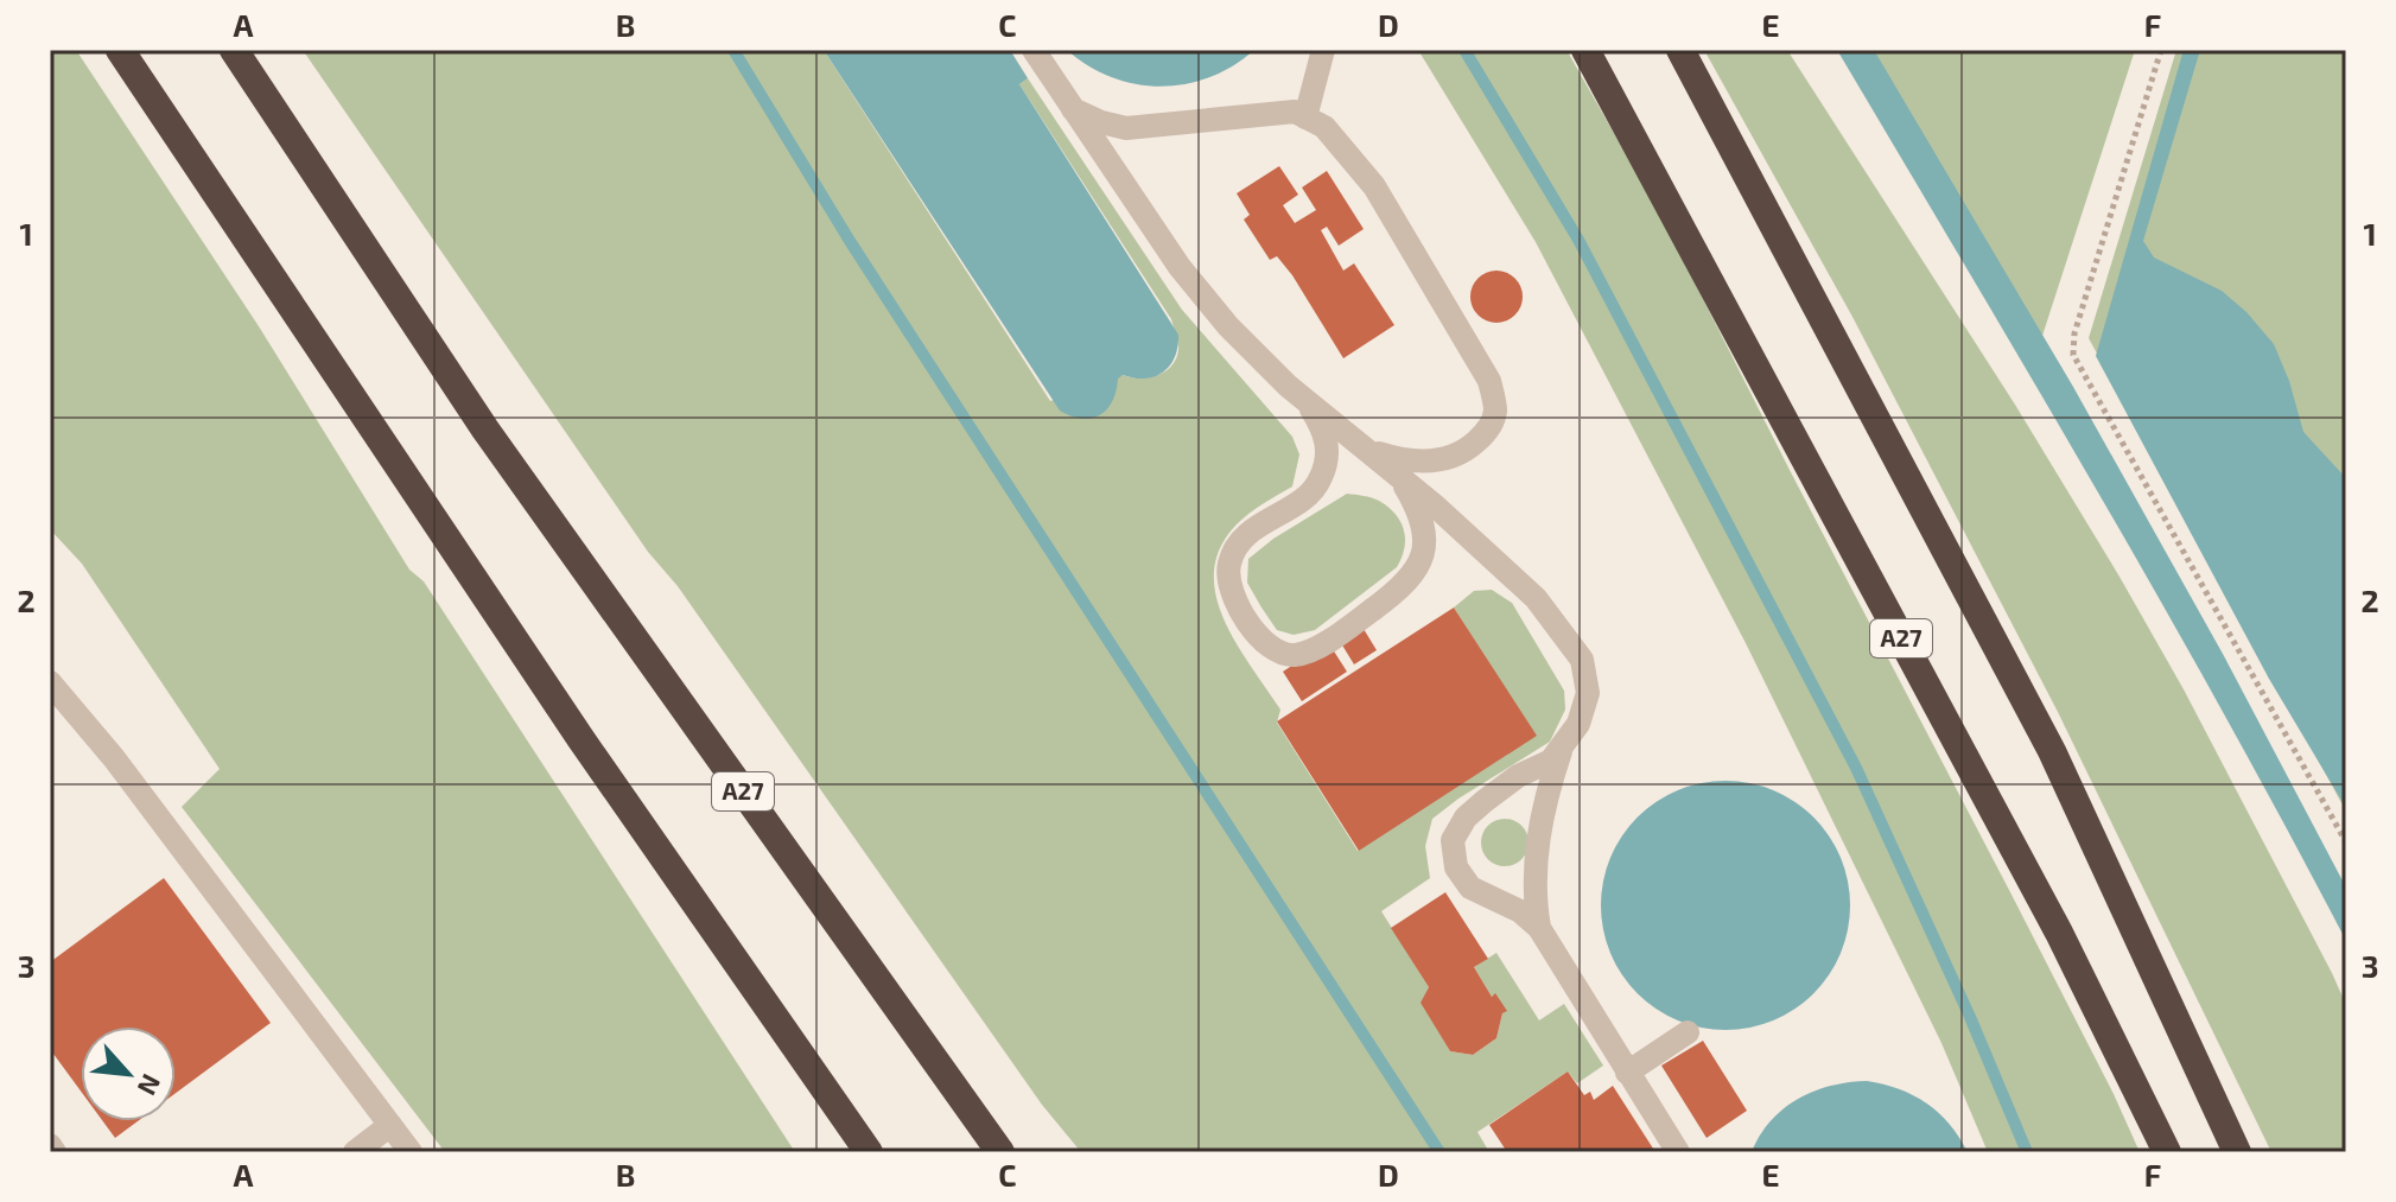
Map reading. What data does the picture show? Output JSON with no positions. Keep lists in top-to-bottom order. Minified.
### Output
{"streets":{"highway":["A27"]},"north":"bottom right","grid":{"columns":["A","B","C","D","E","F"],"rows":["1","2","3"]}}
